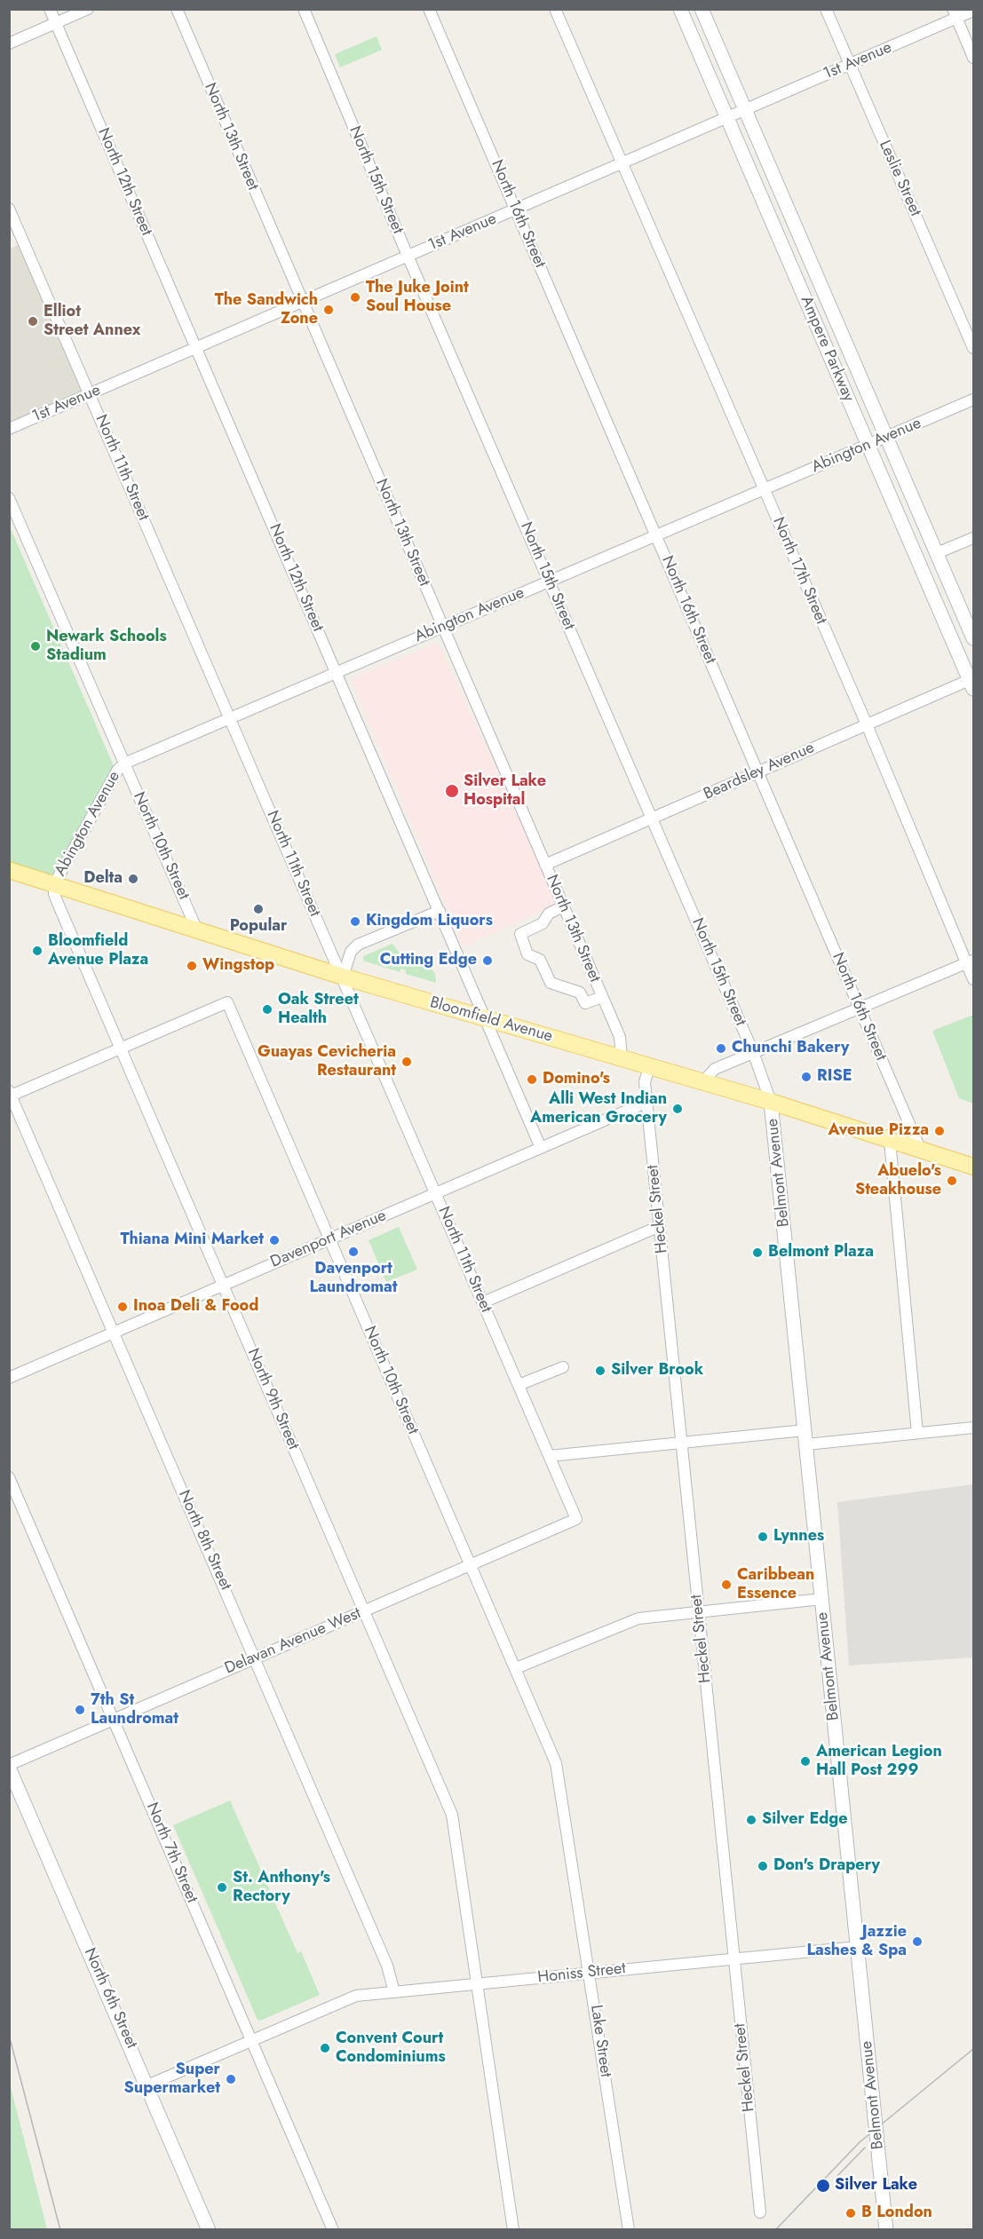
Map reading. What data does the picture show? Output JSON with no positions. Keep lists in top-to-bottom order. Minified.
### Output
{"streets":{"main road":["Bloomfield Avenue"],"street":["1st Avenue","North 13th Street","Leslie Street","North 15th Street","North 12th Street","North 16th Street","Ampere Parkway","Abington Avenue","North 11th Street","North 17th Street","Beardsley Avenue","North 10th Street","Belmont Avenue","Heckel Street","Davenport Avenue","North 9th Street","North 8th Street","Delavan Avenue West","North 7th Street","Honiss Street","North 6th Street","Lake Street"]},"crossings":[["1st Avenue","North 13th Street"],["1st Avenue","Leslie Street"],["1st Avenue","North 15th Street"],["1st Avenue","North 12th Street"],["1st Avenue","North 16th Street"],["1st Avenue","Ampere Parkway"],["1st Avenue","North 11th Street"],["1st Avenue","North 17th Street"],["North 13th Street","Abington Avenue"],["North 13th Street","Beardsley Avenue"],["North 13th Street","Bloomfield Avenue"],["North 15th Street","Abington Avenue"],["North 15th Street","Beardsley Avenue"],["North 15th Street","Bloomfield Avenue"],["North 15th Street","Belmont Avenue"],["North 12th Street","Abington Avenue"],["North 12th Street","Bloomfield Avenue"],["North 12th Street","Davenport Avenue"],["North 16th Street","Abington Avenue"],["North 16th Street","Beardsley Avenue"],["North 16th Street","Bloomfield Avenue"],["Ampere Parkway","Abington Avenue"],["Ampere Parkway","Beardsley Avenue"],["Abington Avenue","North 11th Street"],["Abington Avenue","North 17th Street"],["Abington Avenue","North 10th Street"],["Abington Avenue","Bloomfield Avenue"],["Abington Avenue","North 9th Street"],["North 11th Street","Bloomfield Avenue"],["North 11th Street","Davenport Avenue"],["North 11th Street","Delavan Avenue West"],["North 17th Street","Beardsley Avenue"],["North 10th Street","Bloomfield Avenue"],["North 10th Street","Davenport Avenue"],["North 10th Street","North 9th Street"],["North 10th Street","Delavan Avenue West"],["North 10th Street","Lake Street"],["Bloomfield Avenue","Belmont Avenue"],["Bloomfield Avenue","Heckel Street"],["Bloomfield Avenue","North 9th Street"],["Belmont Avenue","Honiss Street"],["Heckel Street","Davenport Avenue"],["Heckel Street","Honiss Street"],["Davenport Avenue","North 9th Street"],["Davenport Avenue","North 8th Street"],["North 9th Street","Delavan Avenue West"],["North 9th Street","Honiss Street"],["North 8th Street","Delavan Avenue West"],["North 8th Street","Honiss Street"],["Delavan Avenue West","North 7th Street"],["Delavan Avenue West","North 6th Street"],["North 7th Street","Honiss Street"],["Honiss Street","North 6th Street"],["Honiss Street","Lake Street"]],"places":["The Juke Joint Soul House","The Sandwich Zone","Elliot Street Annex","Newark Schools Stadium","Silver Lake Hospital","Delta","Popular","Kingdom Liquors","Bloomfield Avenue Plaza","Cutting Edge","Wingstop","Oak Street Health","Chunchi Bakery","Guayas Cevicheria Restaurant","RISE","Domino's","Alli West Indian American Grocery","Avenue Pizza","Abuelo's Steakhouse","Thiana Mini Market","Davenport Laundromat","Belmont Plaza","Inoa Deli & Food","Silver Brook","Lynnes","Caribbean Essence","7th St Laundromat","American Legion Hall Post 299","Silver Edge","Don's Drapery","St. Anthony's Rectory","Jazzie Lashes & Spa","Convent Court Condominiums","Super Supermarket","Silver Lake","B London"]}
